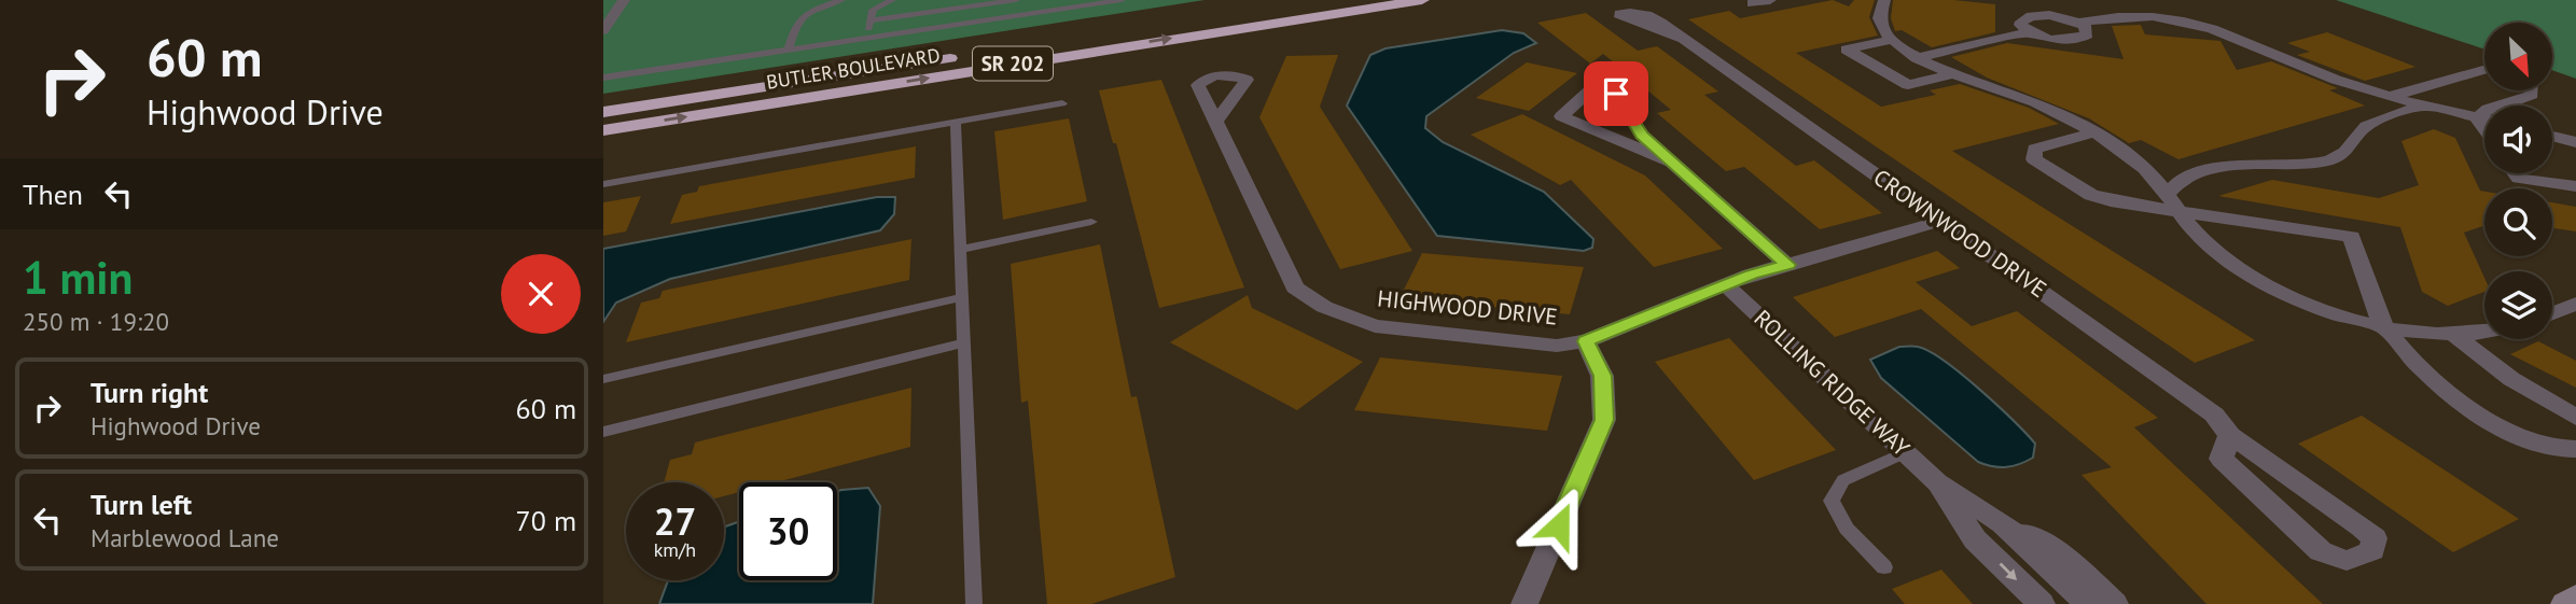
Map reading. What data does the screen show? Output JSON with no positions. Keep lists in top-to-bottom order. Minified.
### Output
{"streets":{"highway":["SR 202","BUTLER BOULEVARD"],"street":["CROWNWOOD DRIVE","HIGHWOOD DRIVE","ROLLING RIDGE WAY"]},"crossings":[["CROWNWOOD DRIVE","HIGHWOOD DRIVE"],["HIGHWOOD DRIVE","ROLLING RIDGE WAY"]],"north":"bottom right","page":{"turn":["60 m","Highwood Drive"],"then":"Then","heading":["1 min","250 m · 19:20"],"list":[{"name":"Turn right","note":"Highwood Drive","value":"60 m"},{"name":"Turn left","note":"Marblewood Lane","value":"70 m"}],"speed":"27 km/h","limit":"30"}}
